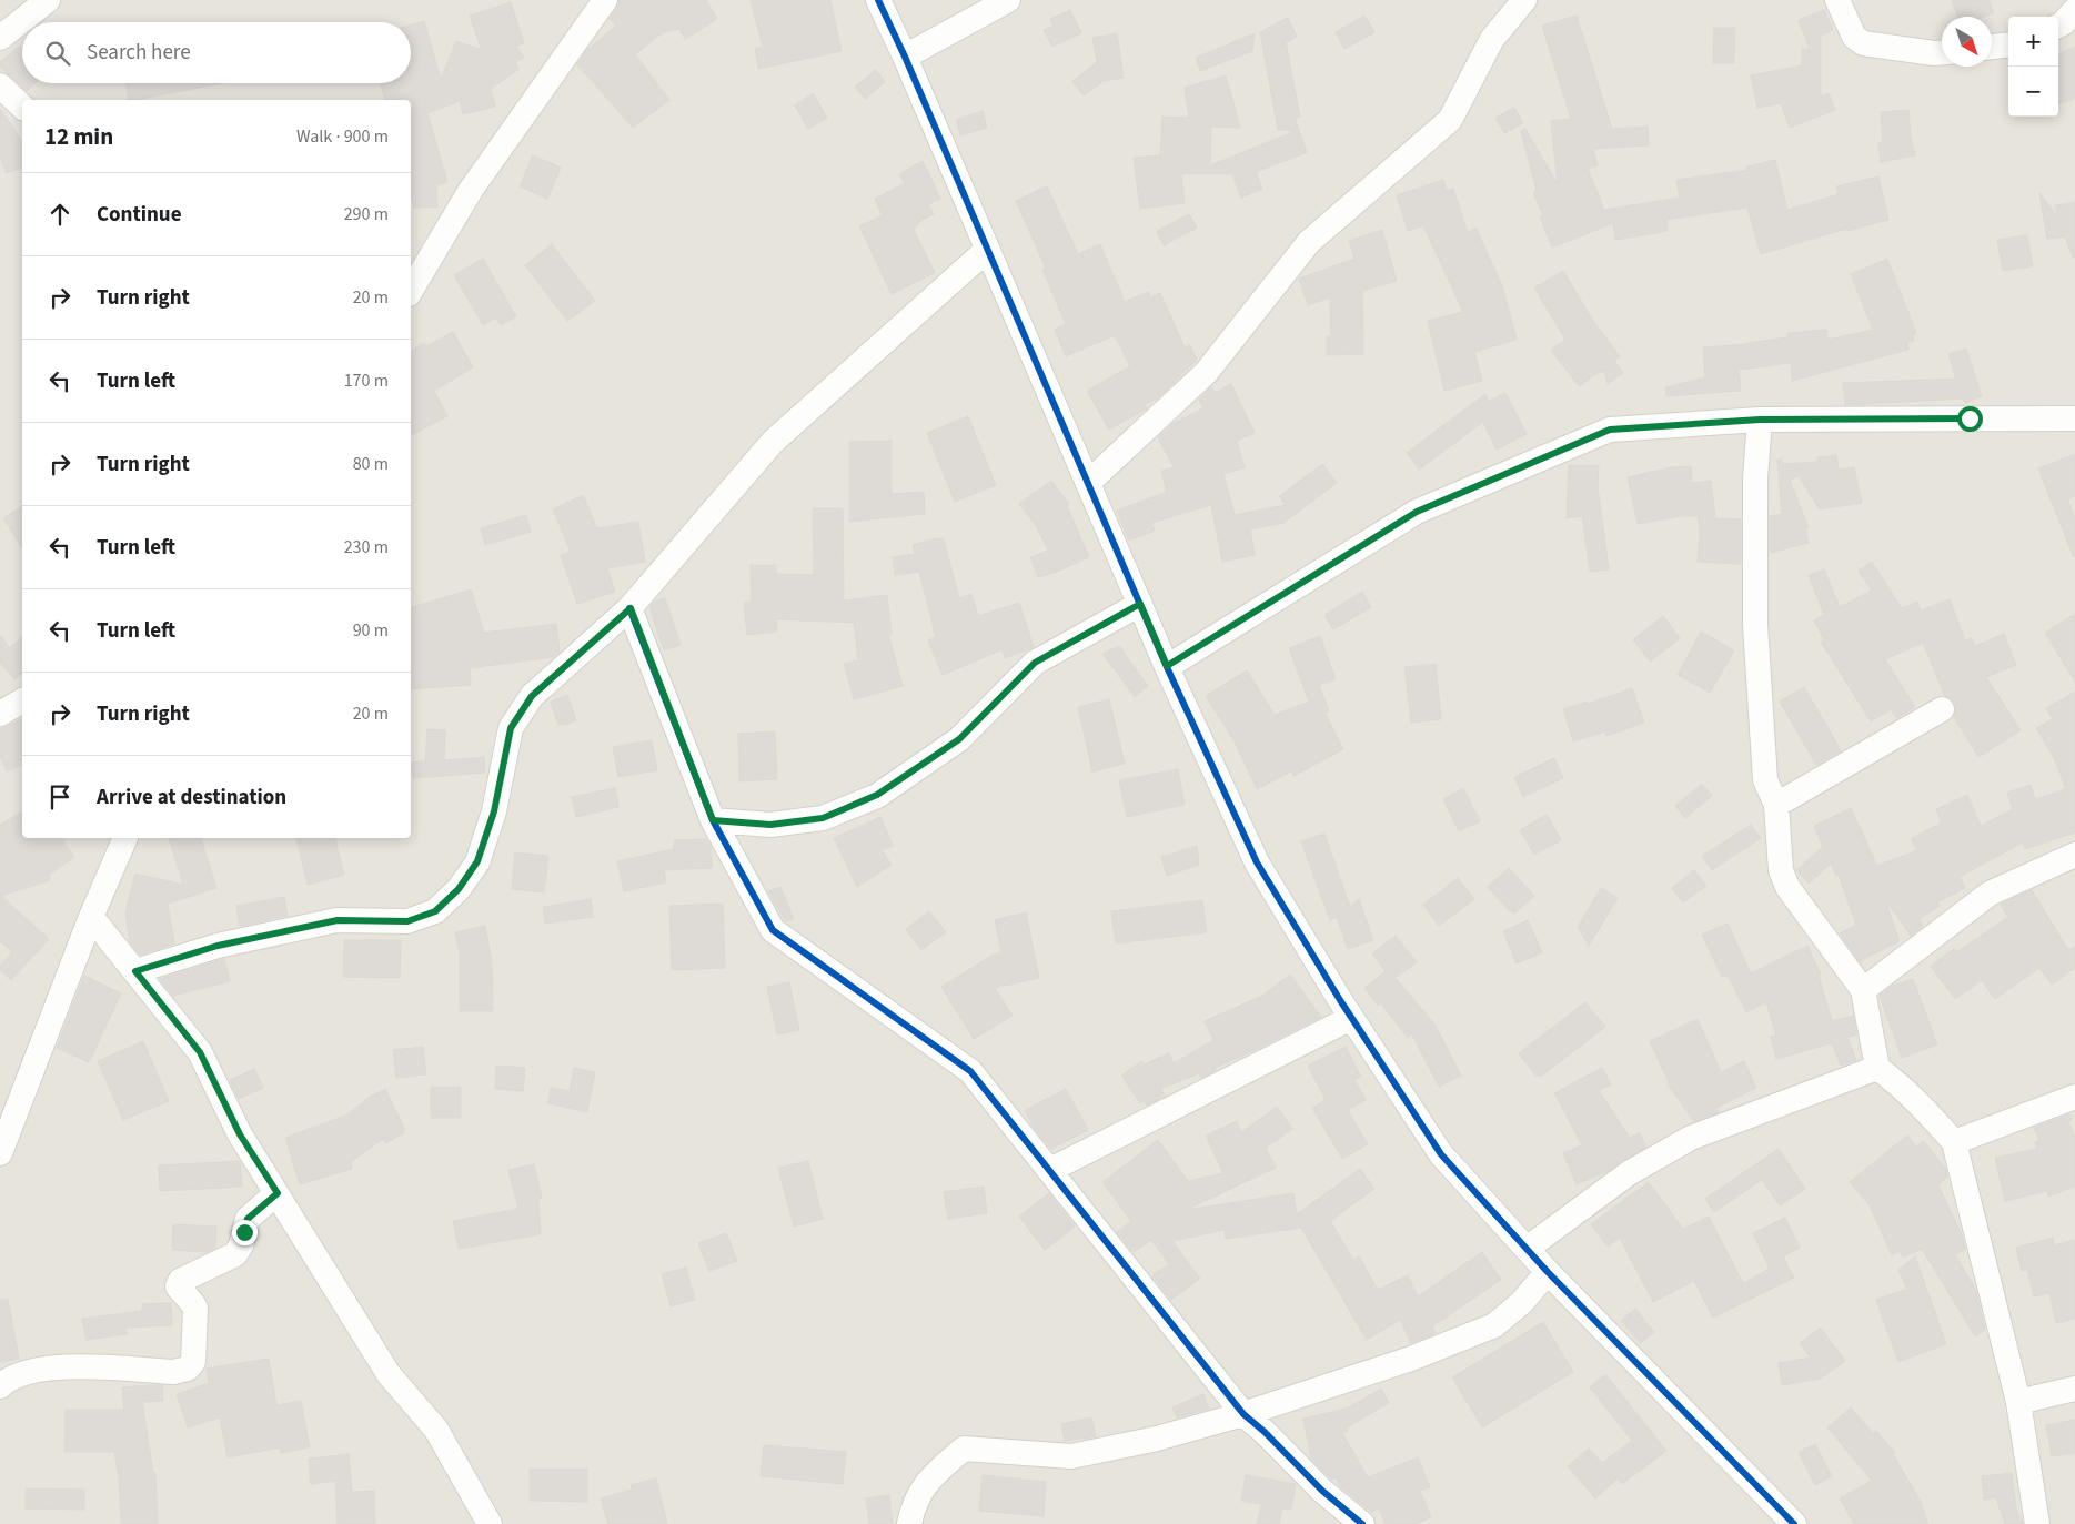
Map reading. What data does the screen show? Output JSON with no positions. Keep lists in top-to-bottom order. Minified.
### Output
{"north":"bottom right","page":{"map_buttons":["+","−"],"search":"Search here","heading":["12 min","Walk · 900 m"],"list":[["Continue","290 m"],["Turn right","20 m"],["Turn left","170 m"],["Turn right","80 m"],["Turn left","230 m"],["Turn left","90 m"],["Turn right","20 m"],"Arrive at destination"]}}
